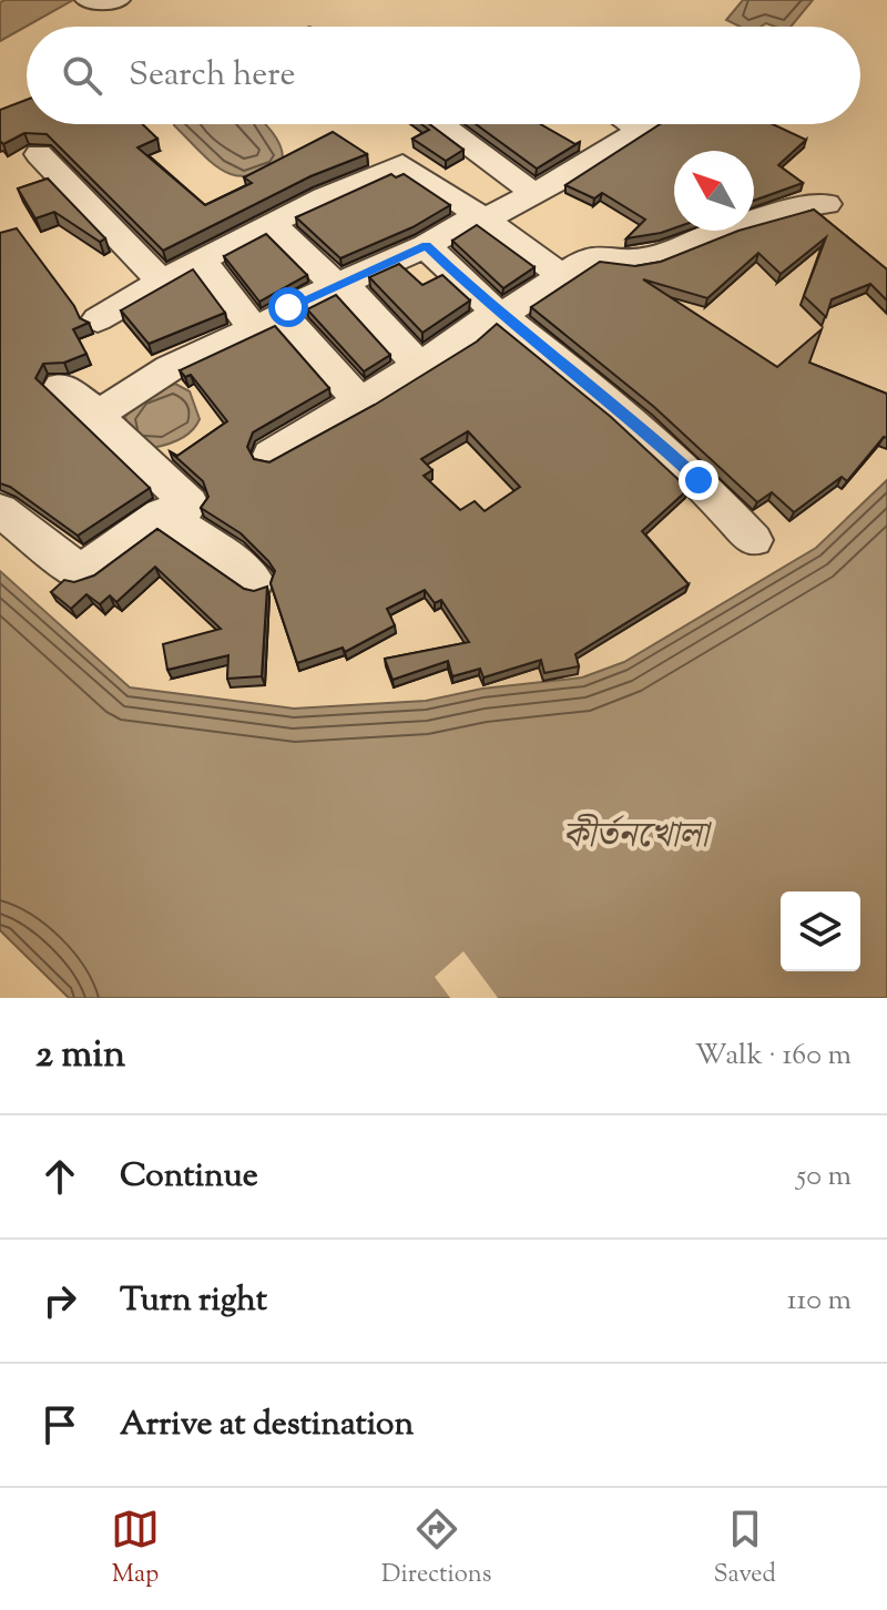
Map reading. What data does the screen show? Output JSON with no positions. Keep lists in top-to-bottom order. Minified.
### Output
{"water":["কীর্তনখোলা"],"north":"top left","page":{"search":"Search here","heading":["2 min","Walk · 160 m"],"list":[["Continue","50 m"],["Turn right","110 m"],"Arrive at destination"],"nav":["Map","Directions","Saved"]}}
